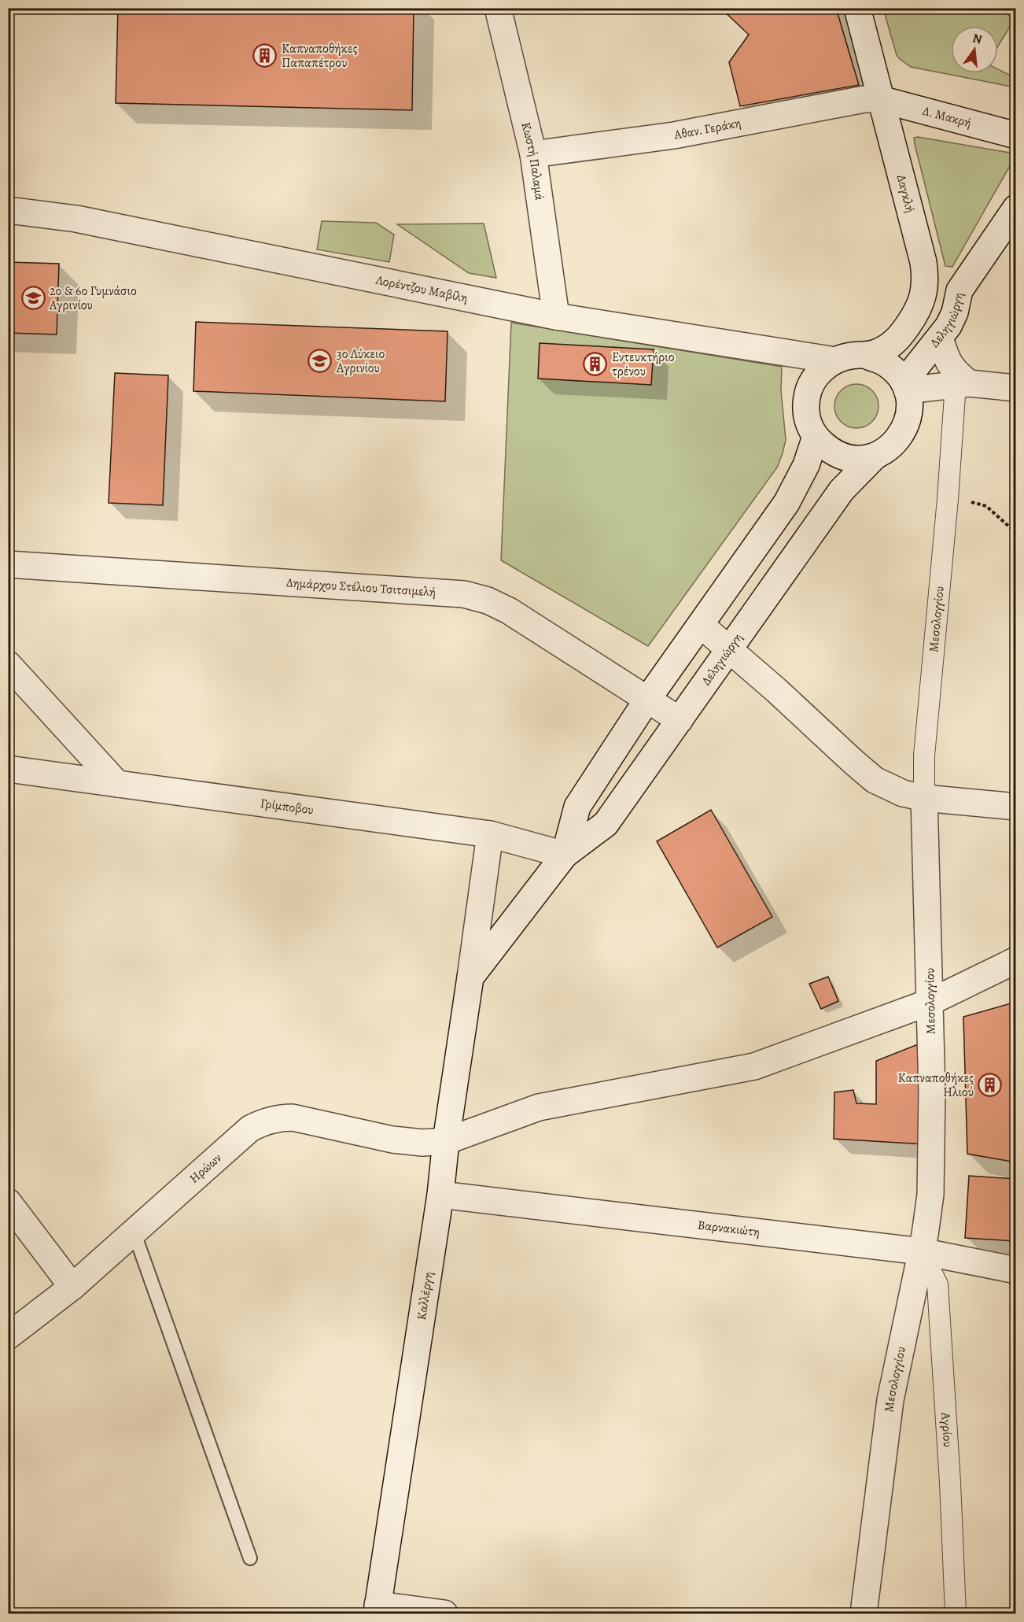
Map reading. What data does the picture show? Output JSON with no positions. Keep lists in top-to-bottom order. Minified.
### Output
{"streets":{"street":["Δ. Μακρή","Αθαν. Γεράκη","Κωστή Παλαμά","Δαγκλή","Λορέντζου Μαβίλη","Δεληγιώργη","Δημάρχου Στέλιου Τσιτσιμελή","Μεσολογγίου","Γρίμποβου","Ηρώων","Βαρνακιώτη","Καλλέργη","Αγρίου"]},"crossings":[["Δ. Μακρή","Αθαν. Γεράκη"],["Δ. Μακρή","Δαγκλή"],["Αθαν. Γεράκη","Κωστή Παλαμά"],["Αθαν. Γεράκη","Δαγκλή"],["Κωστή Παλαμά","Λορέντζου Μαβίλη"],["Δαγκλή","Λορέντζου Μαβίλη"],["Δαγκλή","Δεληγιώργη"],["Λορέντζου Μαβίλη","Δεληγιώργη"],["Δεληγιώργη","Δημάρχου Στέλιου Τσιτσιμελή"],["Δεληγιώργη","Γρίμποβου"],["Δεληγιώργη","Καλλέργη"],["Μεσολογγίου","Ηρώων"],["Μεσολογγίου","Βαρνακιώτη"],["Μεσολογγίου","Αγρίου"],["Ηρώων","Καλλέργη"],["Βαρνακιώτη","Καλλέργη"],["Βαρνακιώτη","Αγρίου"]],"places":{"building":["Καπναποθήκες Παπαπέτρου","Εντευκτήριο τρένου","Καπναποθήκες Ηλιού"],"school or university":["2ο & 6ο Γυμνάσιο Αγρινίου","3ο Λύκειο Αγρινίου"]},"north":"top"}
